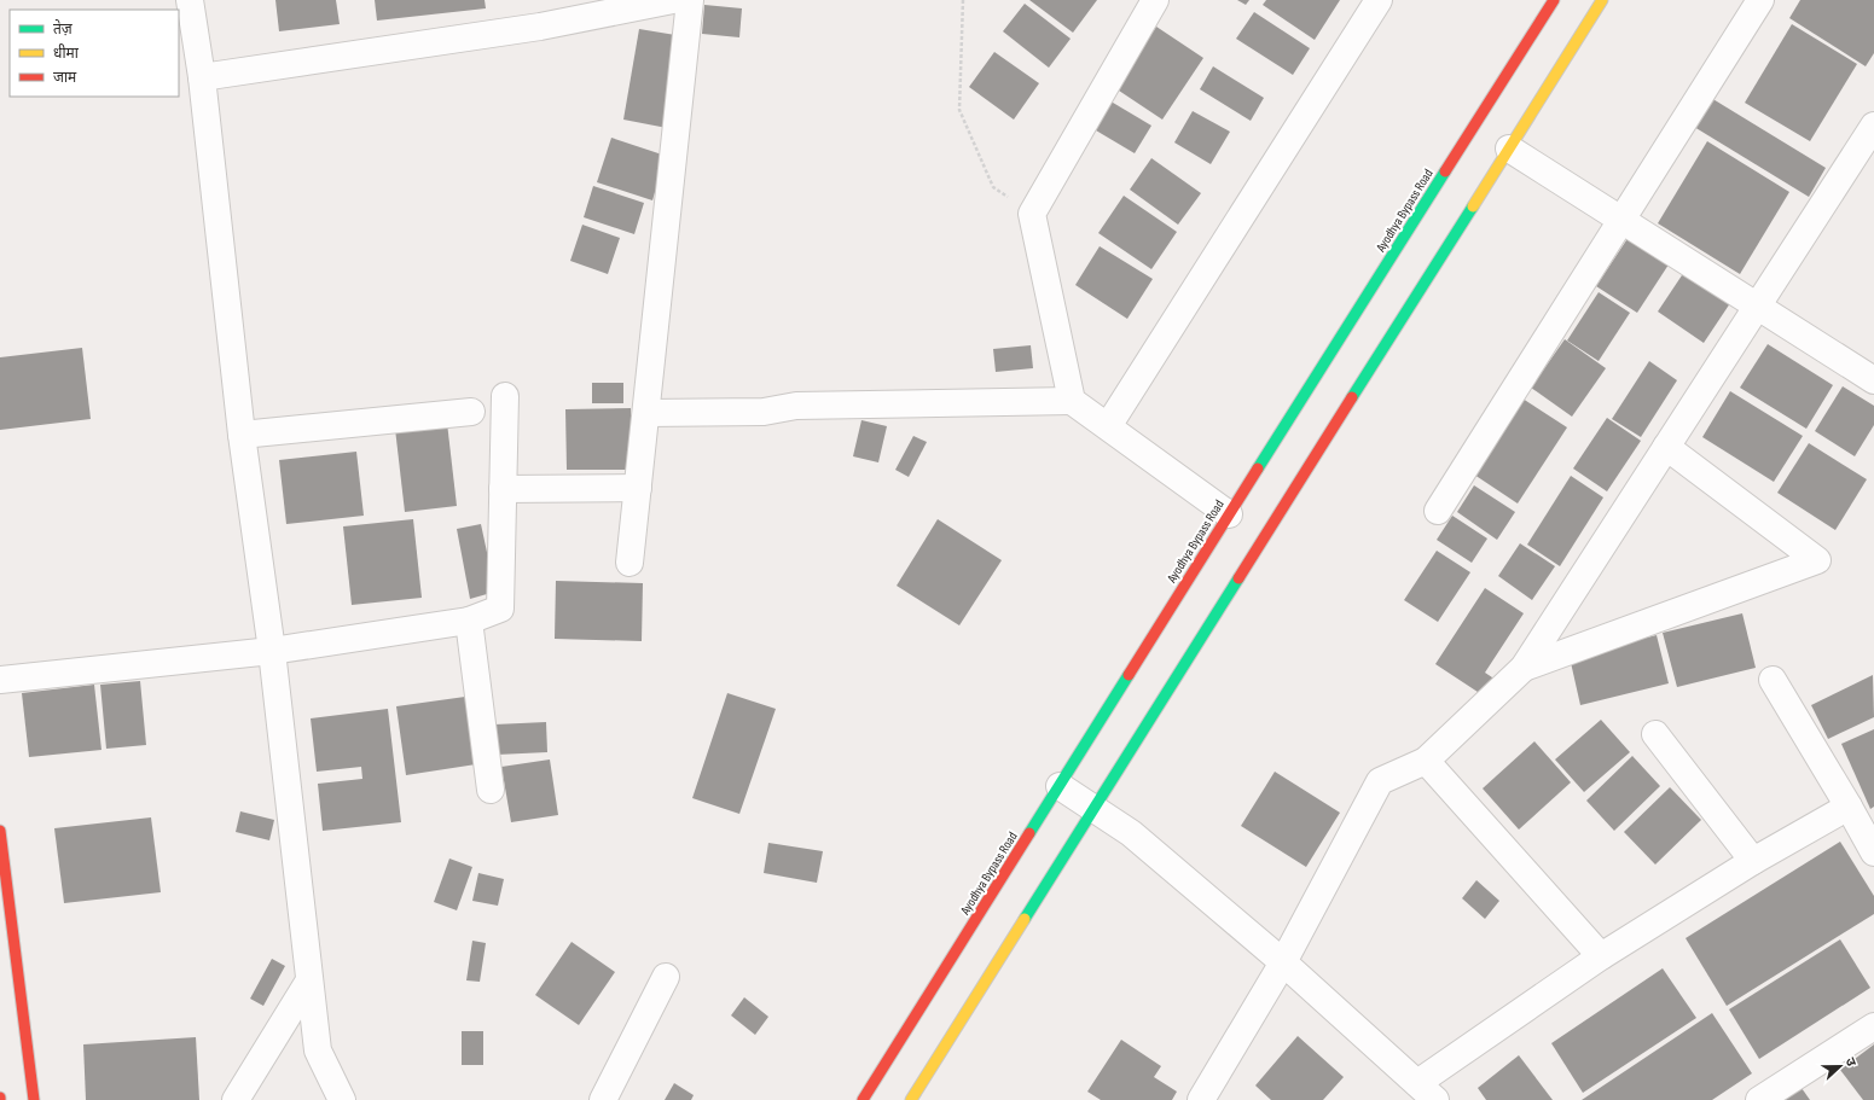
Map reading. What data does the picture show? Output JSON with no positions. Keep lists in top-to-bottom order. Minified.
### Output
{"streets":{"main road":["Ayodhya Bypass Road"]},"legend":["तेज़","धीमा","जाम"],"north":"right"}
